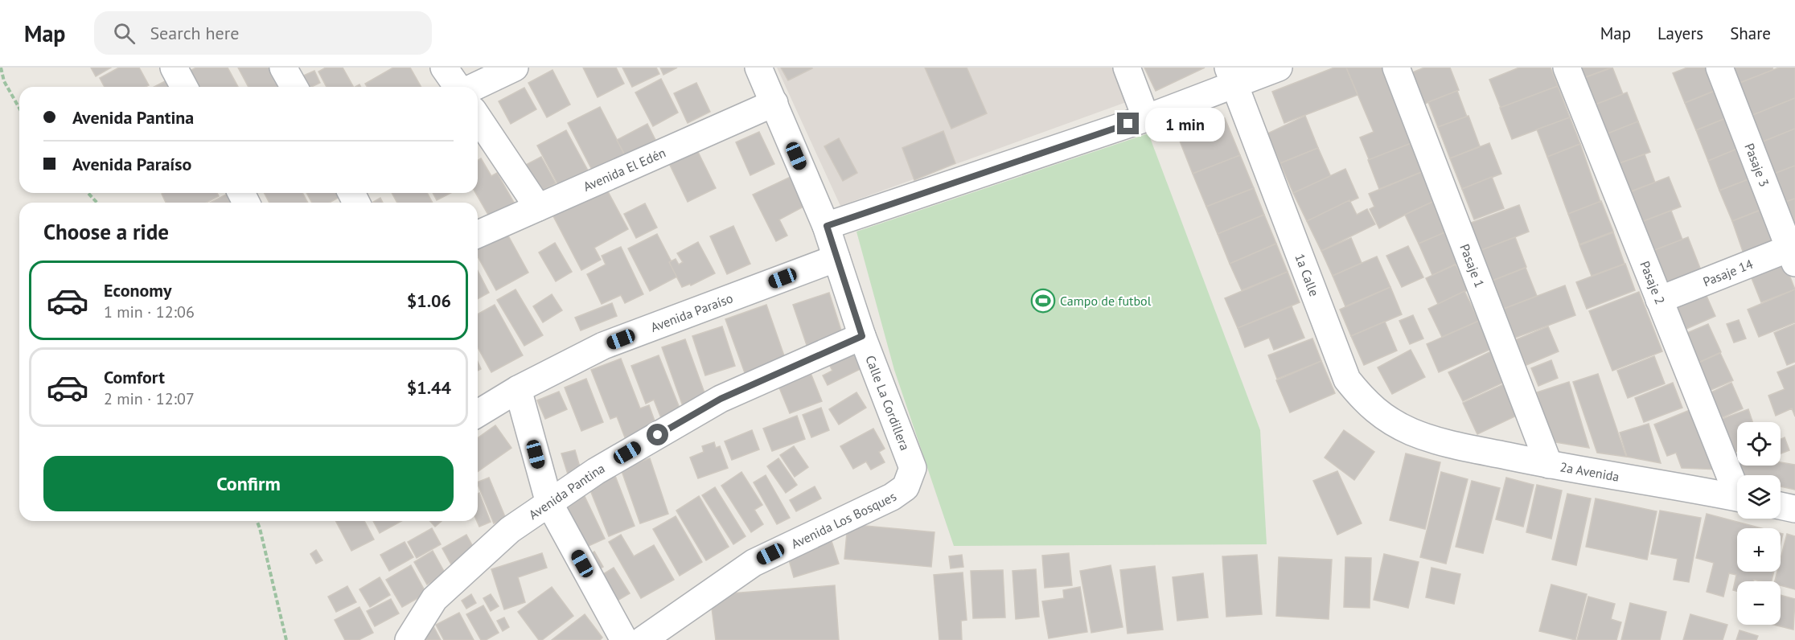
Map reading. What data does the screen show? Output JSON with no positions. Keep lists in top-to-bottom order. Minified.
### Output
{"streets":{"street":["Pasaje 3","Avenida El Edén","Pasaje 1","Pasaje 14","1a Calle","Pasaje 2","Avenida Paraíso","Calle La Cordillera","2a Avenida","Avenida Pantina","Avenida Los Bosques"]},"crossings":[["Pasaje 3","Pasaje 14"],["Avenida El Edén","Calle La Cordillera"],["Pasaje 1","2a Avenida"],["Pasaje 14","Pasaje 2"],["1a Calle","2a Avenida"],["Avenida Paraíso","Calle La Cordillera"],["Calle La Cordillera","Avenida Pantina"],["Calle La Cordillera","Avenida Los Bosques"]],"places":{"sports":["Campo de futbol"]},"page":{"header":"Map","search":"Search here","nav":["Map","Layers","Share"],"banner":["Avenida Pantina","Avenida Paraíso"],"bubble":"1 min","heading":"Choose a ride","list":[{"name":"Economy","note":"1 min · 12:06","value":"$1.06"},{"name":"Comfort","note":"2 min · 12:07","value":"$1.44"}],"map_buttons":["+","−"],"buttons":"Confirm"}}
